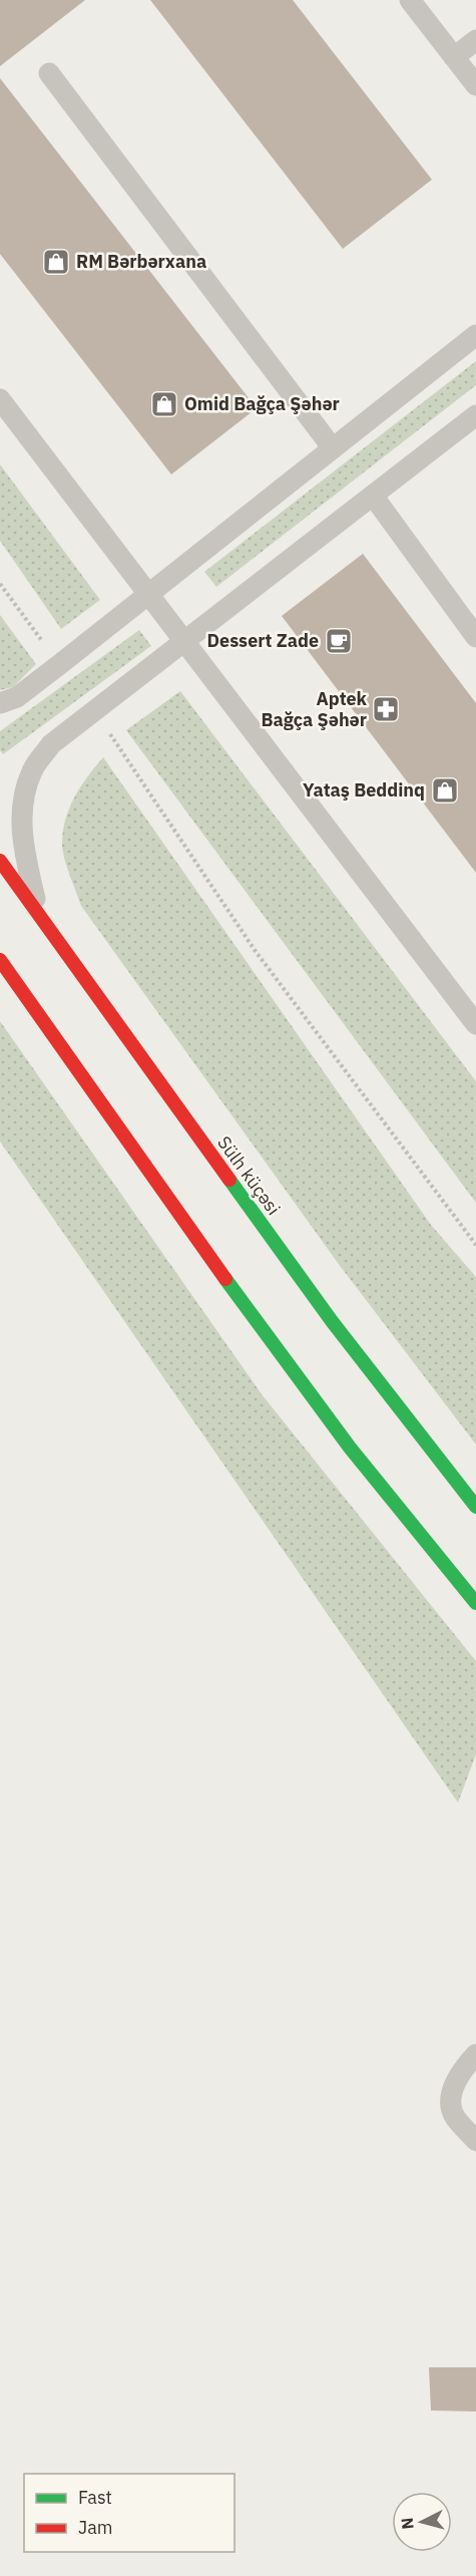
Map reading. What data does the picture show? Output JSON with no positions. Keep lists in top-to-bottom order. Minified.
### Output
{"streets":{"highway":["Sülh küçəsi"]},"places":{"shop":["RM Bərbərxana","Omid Bağça Şəhər","Yataş Beddinq"],"cafe":["Dessert Zade"],"pharmacy":["Aptek Bağça Şəhər"]},"legend":["Fast","Jam"],"north":"left"}
